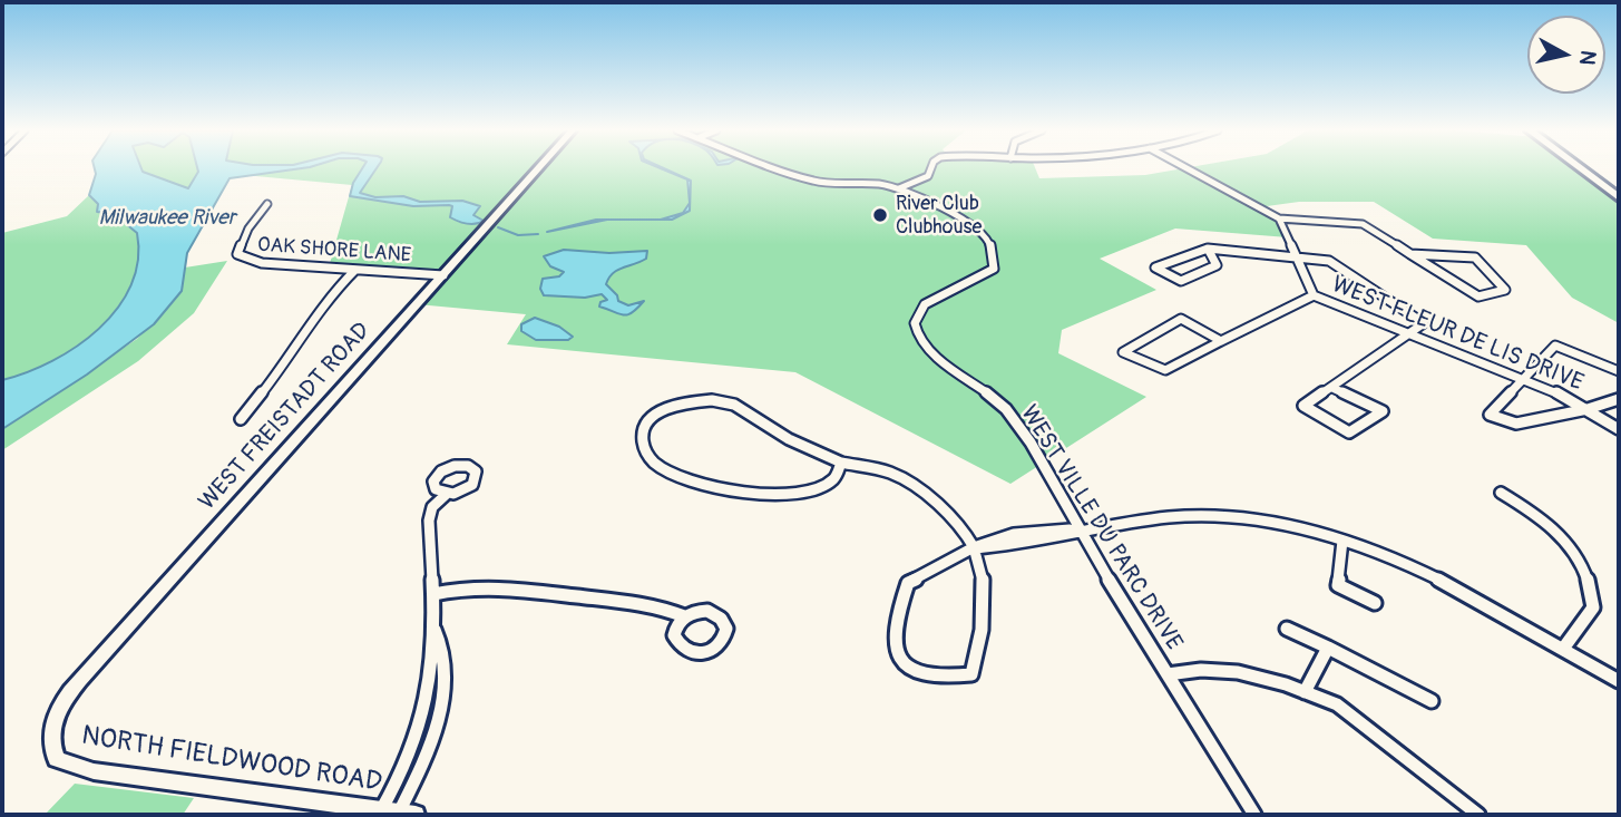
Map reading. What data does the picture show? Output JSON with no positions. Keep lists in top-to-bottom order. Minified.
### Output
{"streets":{"street":["OAK SHORE LANE","WEST FLEUR DE LIS DRIVE","WEST FREISTADT ROAD","WEST VILLE DU PARC DRIVE","NORTH FIELDWOOD ROAD"]},"crossings":[["OAK SHORE LANE","WEST FREISTADT ROAD"],["WEST FREISTADT ROAD","NORTH FIELDWOOD ROAD"]],"water":["Milwaukee River"],"places":["River Club Clubhouse"],"north":"right"}
